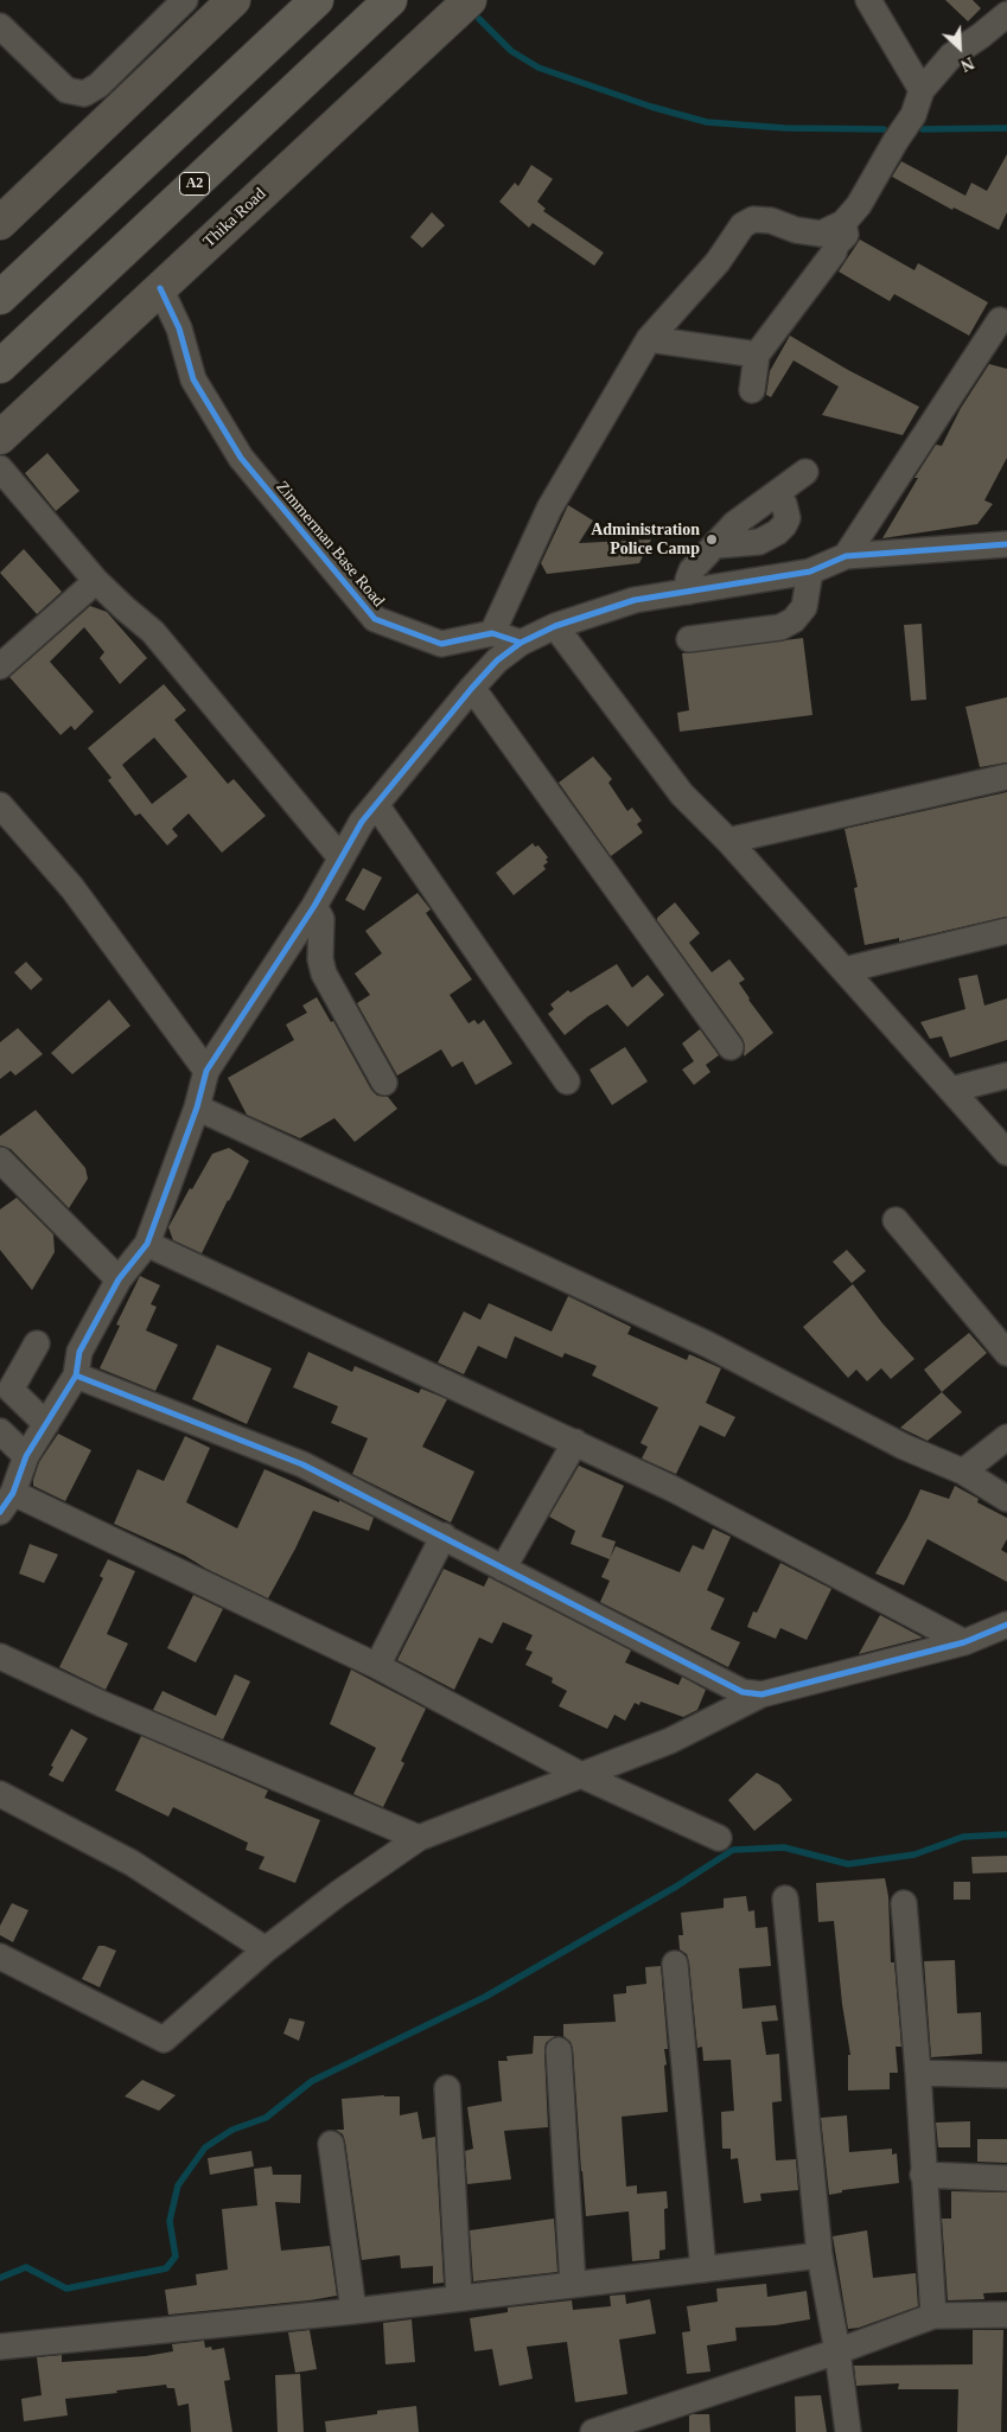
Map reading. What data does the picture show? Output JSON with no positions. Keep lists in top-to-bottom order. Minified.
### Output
{"streets":{"highway":["A2"],"main road":["Thika Road"],"street":["Zimmerman Base Road"]},"crossings":[["Thika Road","Zimmerman Base Road"]],"places":["Administration Police Camp"],"north":"bottom right"}
